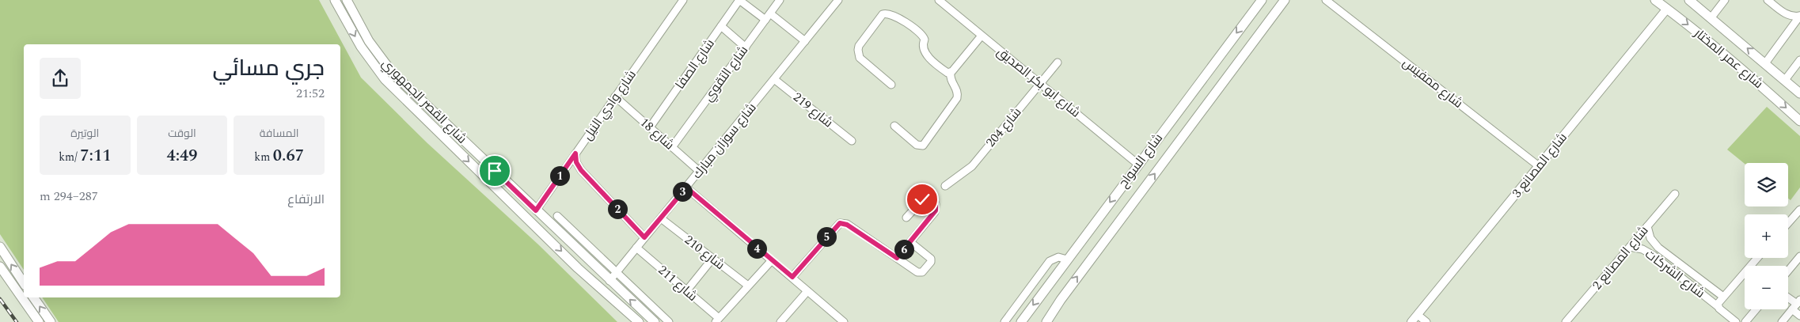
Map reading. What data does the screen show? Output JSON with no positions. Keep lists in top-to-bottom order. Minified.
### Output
{"streets":{"main road":["شارع عمر المختار","شارع القصر الجمهوري","شارع السواح"],"street":["شارع الصفا","شارع التقوي","شارع ابو بكر الصديق","شارع ممفيس","شارع وادي النيل","شارع 219","شارع 204","شارع 18","شارع سوزان مبارك","شارع المصانع 3","شارع 210","شارع المصانع 2","شارع الشركات","شارع 211"]},"crossings":[["شارع عمر المختار","شارع المصانع 3"],["شارع الصفا","شارع 18"],["شارع التقوي","شارع 18"],["شارع ابو بكر الصديق","شارع 204"],["شارع ابو بكر الصديق","شارع السواح"],["شارع ممفيس","شارع المصانع 3"],["شارع القصر الجمهوري","شارع وادي النيل"],["شارع القصر الجمهوري","شارع سوزان مبارك"],["شارع وادي النيل","شارع 18"],["شارع 219","شارع سوزان مبارك"],["شارع 18","شارع سوزان مبارك"],["شارع سوزان مبارك","شارع 210"],["شارع سوزان مبارك","شارع 211"],["شارع المصانع 2","شارع الشركات"]],"page":{"heading":["جري مسائي","21:52"],"stats":[["المسافة","0.67 km"],["الوقت","4:49"],["الوتيرة","7:11 /km"]],"map_buttons":["+","−"],"pins":["1","3","2","5","4","6"],"chart":["الارتفاع","287–294 m"]}}
